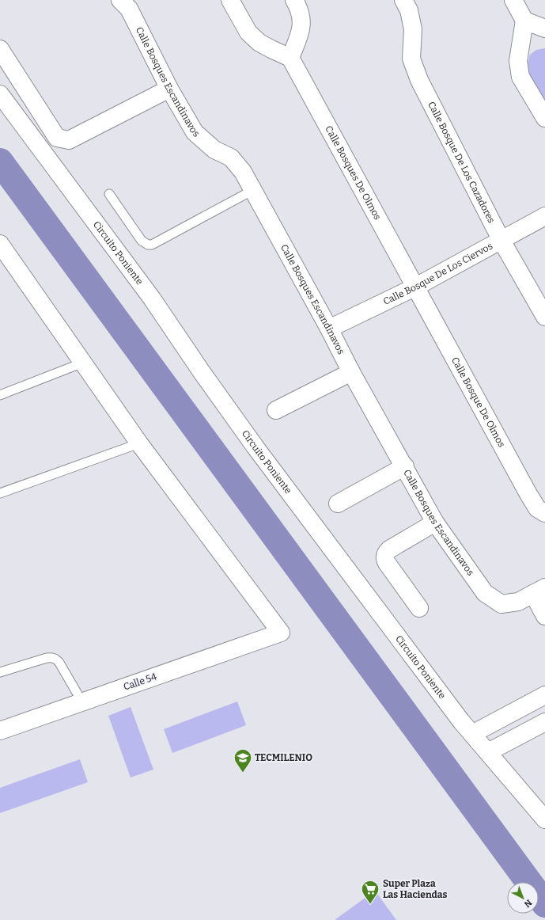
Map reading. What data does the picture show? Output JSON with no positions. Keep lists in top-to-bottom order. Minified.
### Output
{"streets":{"street":["Calle Bosques Escandinavos","Calle Bosque De Los Cazadores","Calle Bosques De Olmos","Circuito Poniente","Calle Bosque De Los Ciervos","Calle Bosque De Olmos","Calle 54"]},"crossings":[["Calle Bosques Escandinavos","Calle Bosque De Los Ciervos"],["Calle Bosque De Los Cazadores","Calle Bosque De Los Ciervos"],["Calle Bosques De Olmos","Calle Bosque De Los Ciervos"],["Calle Bosques De Olmos","Calle Bosque De Olmos"],["Calle Bosque De Los Ciervos","Calle Bosque De Olmos"]],"places":{"school or university":["TECMILENIO"],"supermarket":["Super Plaza Las Haciendas"]},"north":"bottom right"}
